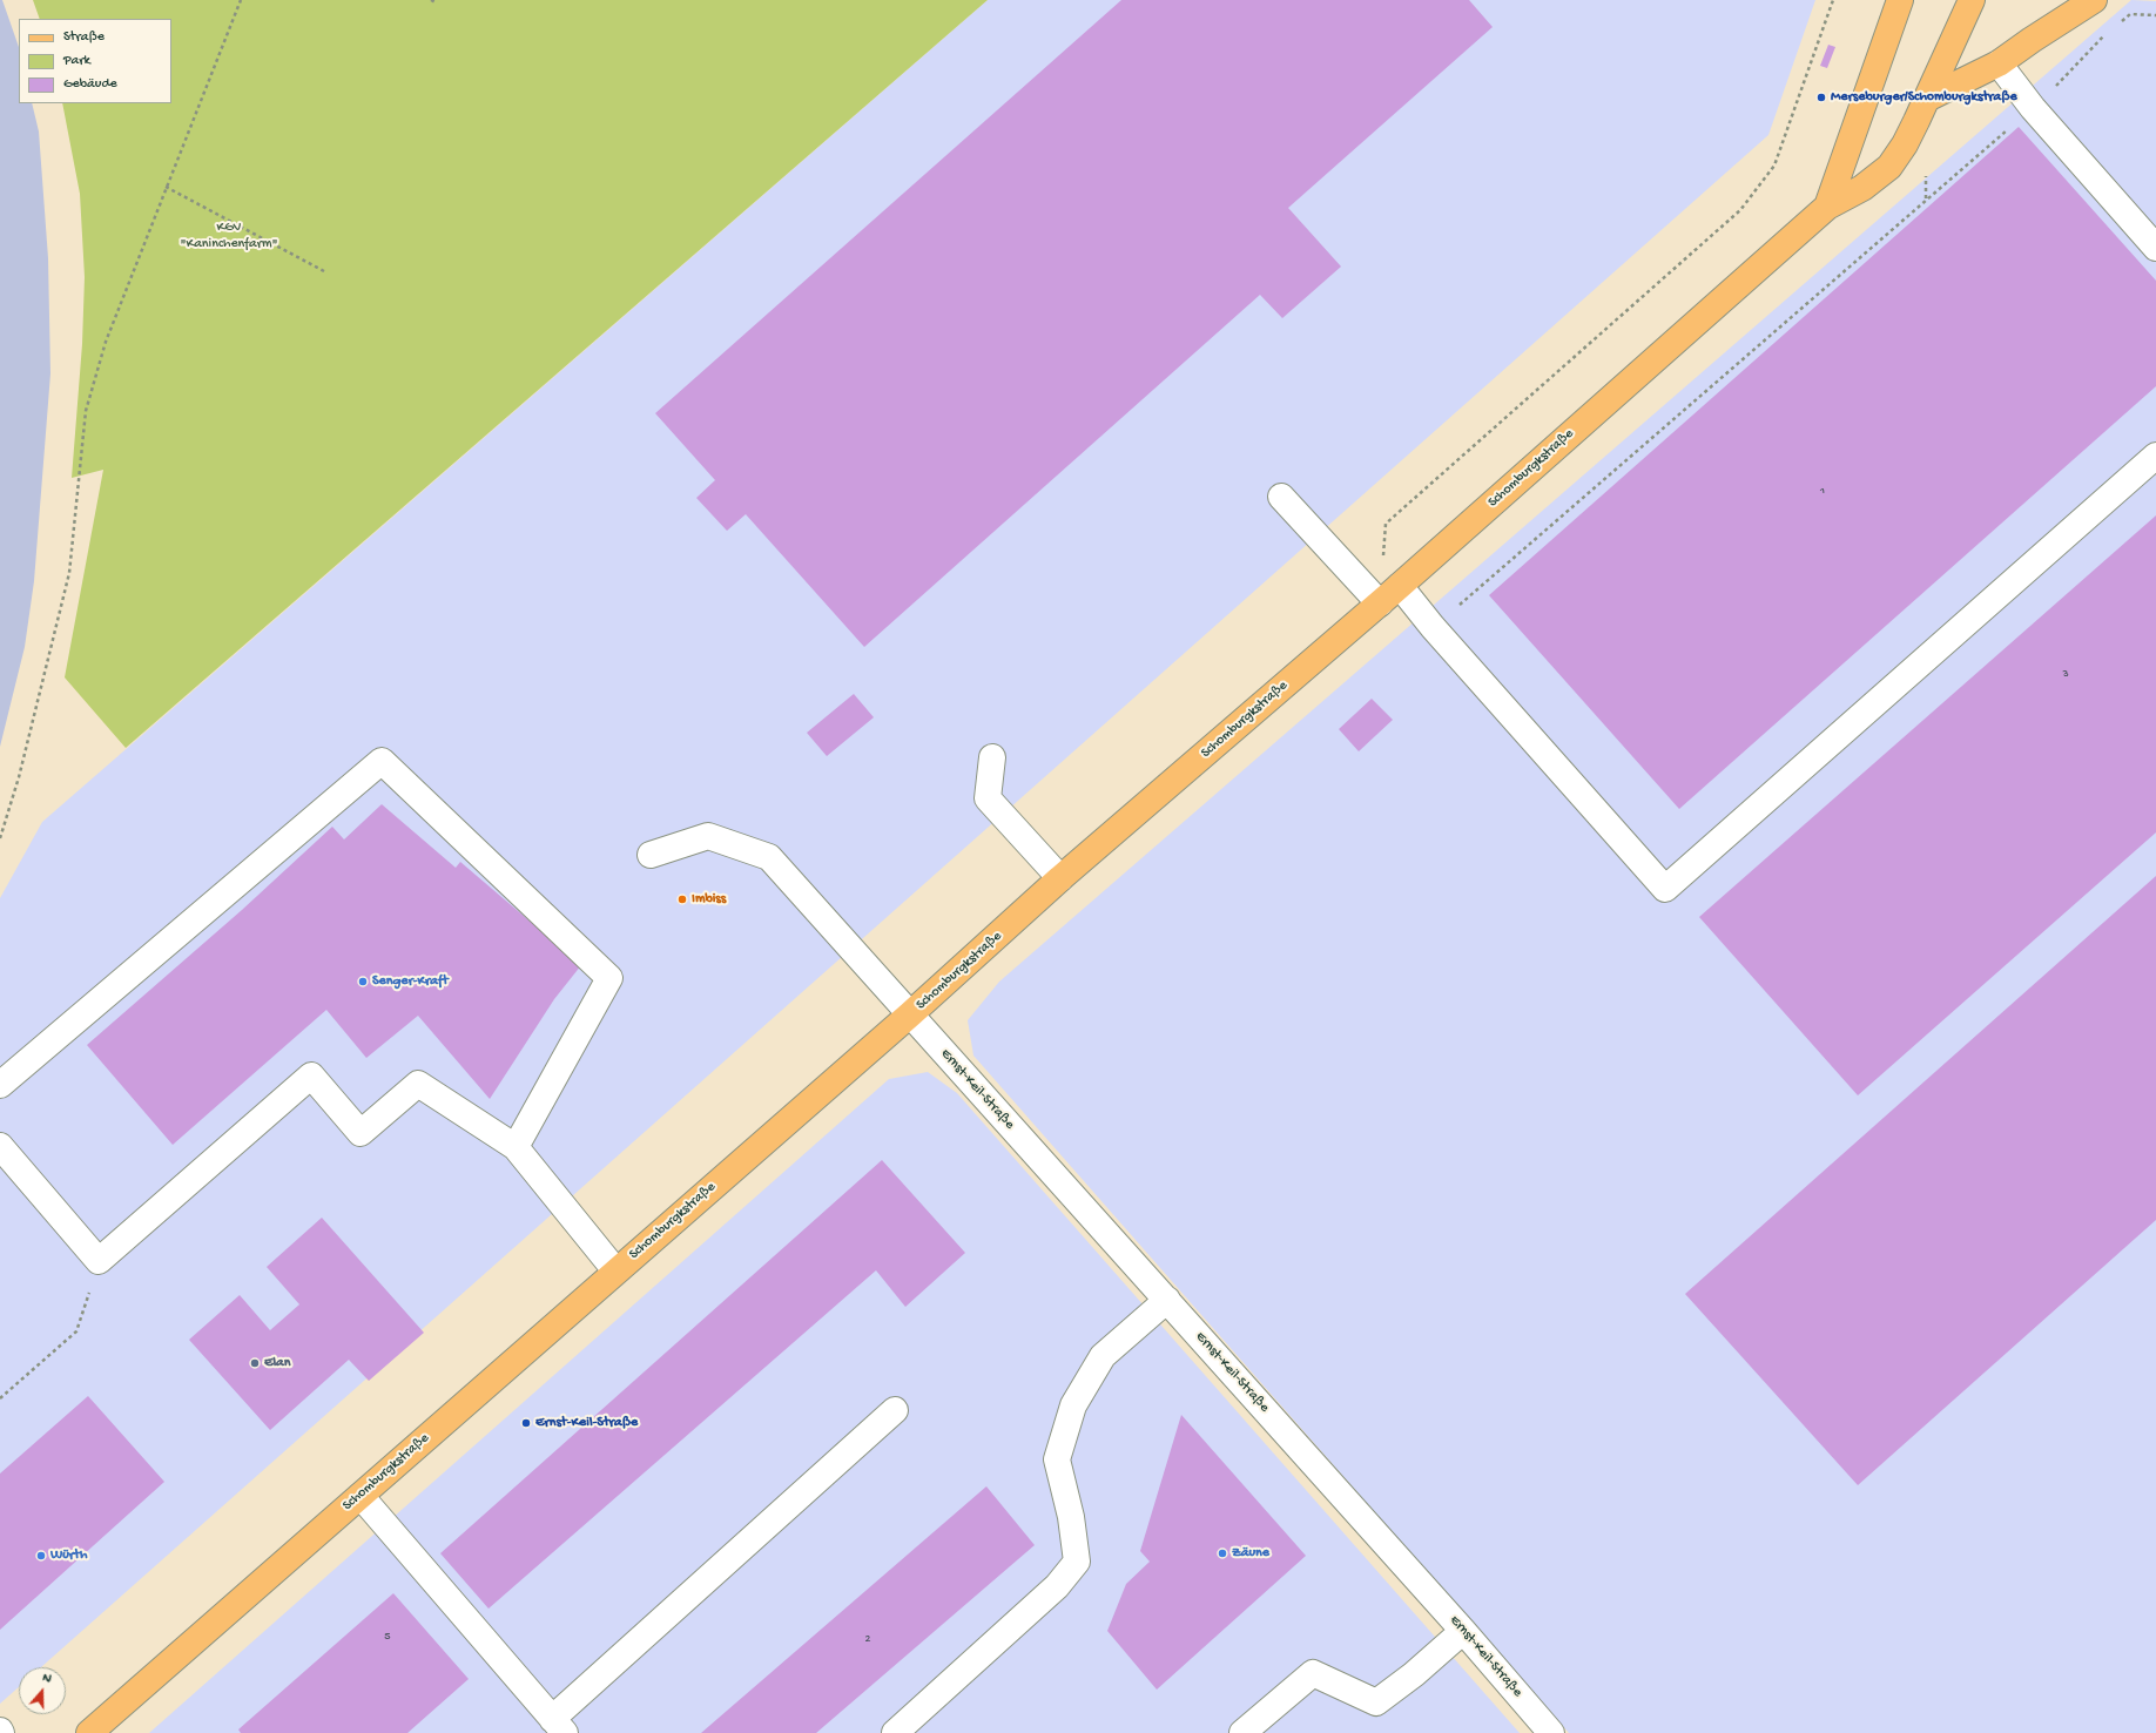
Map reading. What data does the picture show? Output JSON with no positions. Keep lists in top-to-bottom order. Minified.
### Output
{"streets":{"main road":["Schomburgkstraße"],"street":["Ernst-Keil-Straße"]},"crossings":[["Schomburgkstraße","Ernst-Keil-Straße"]],"parks":["KGV \"Kaninchenfarm\""],"places":["Merseburger/Schomburgkstraße","Imbiss","Senger-Kraft","Elan","Ernst-Keil-Straße","Zäune","Würth"],"house_numbers":["1","3","5","2"],"legend":["Straße","Park","Gebäude"],"north":"top"}
